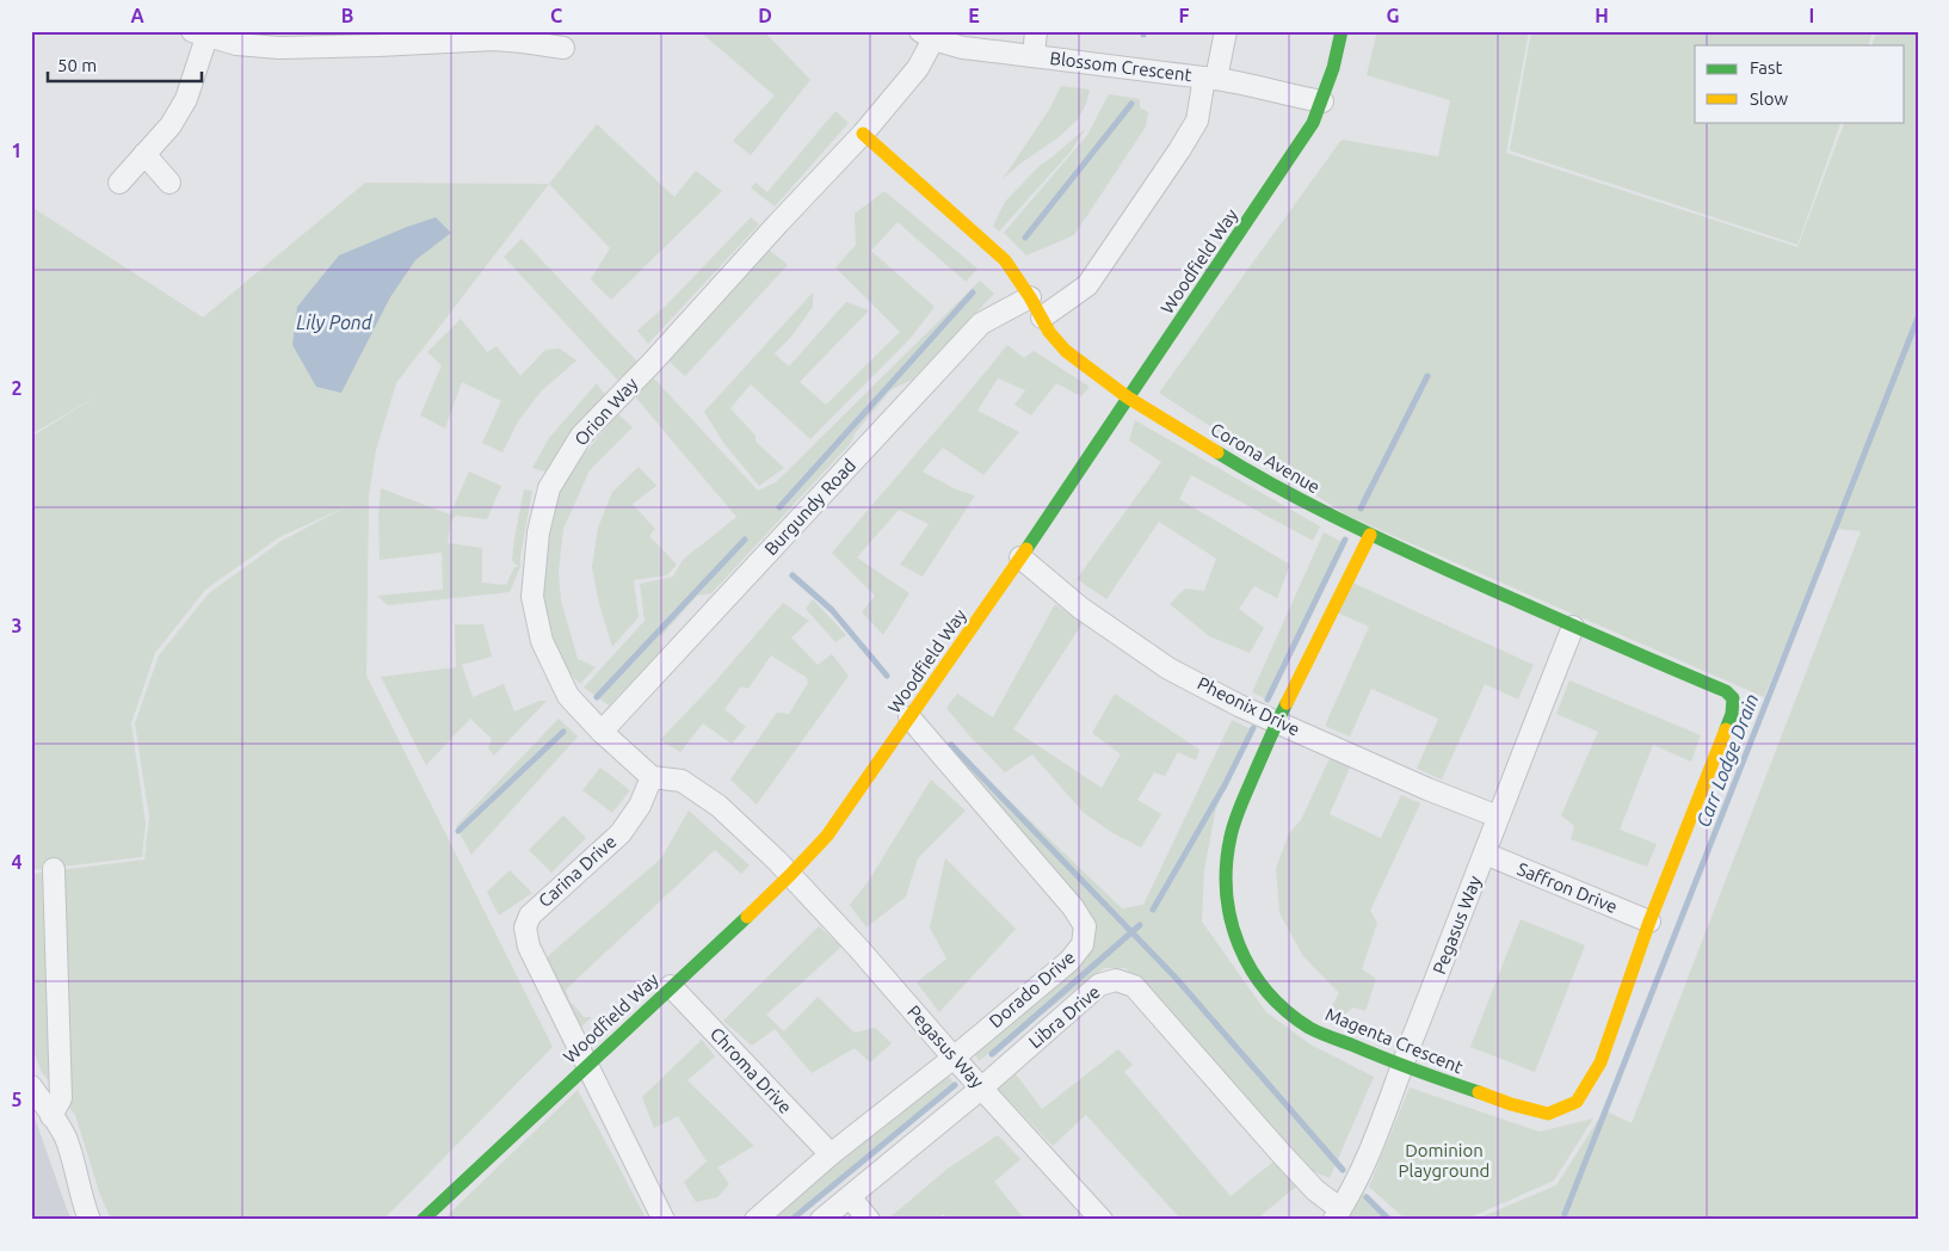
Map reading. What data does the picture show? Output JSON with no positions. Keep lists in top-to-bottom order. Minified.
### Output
{"streets":{"street":["Blossom Crescent","Woodfield Way","Orion Way","Corona Avenue","Burgundy Road","Pheonix Drive","Carina Drive","Saffron Drive","Pegasus Way","Dorado Drive","Libra Drive","Magenta Crescent","Chroma Drive"]},"crossings":[["Blossom Crescent","Woodfield Way"],["Blossom Crescent","Orion Way"],["Woodfield Way","Corona Avenue"],["Woodfield Way","Pheonix Drive"],["Woodfield Way","Carina Drive"],["Woodfield Way","Pegasus Way"],["Woodfield Way","Dorado Drive"],["Woodfield Way","Chroma Drive"],["Orion Way","Corona Avenue"],["Orion Way","Burgundy Road"],["Orion Way","Carina Drive"],["Corona Avenue","Burgundy Road"],["Corona Avenue","Pegasus Way"],["Corona Avenue","Magenta Crescent"],["Pheonix Drive","Pegasus Way"],["Pheonix Drive","Magenta Crescent"],["Saffron Drive","Pegasus Way"],["Saffron Drive","Magenta Crescent"],["Pegasus Way","Dorado Drive"],["Pegasus Way","Libra Drive"],["Pegasus Way","Magenta Crescent"],["Dorado Drive","Chroma Drive"]],"water":["Lily Pond","Carr Lodge Drain"],"parks":["Dominion Playground"],"legend":["Fast","Slow"],"scale_bar":"50 m","grid":{"columns":["A","B","C","D","E","F","G","H","I"],"rows":["1","2","3","4","5"]}}
